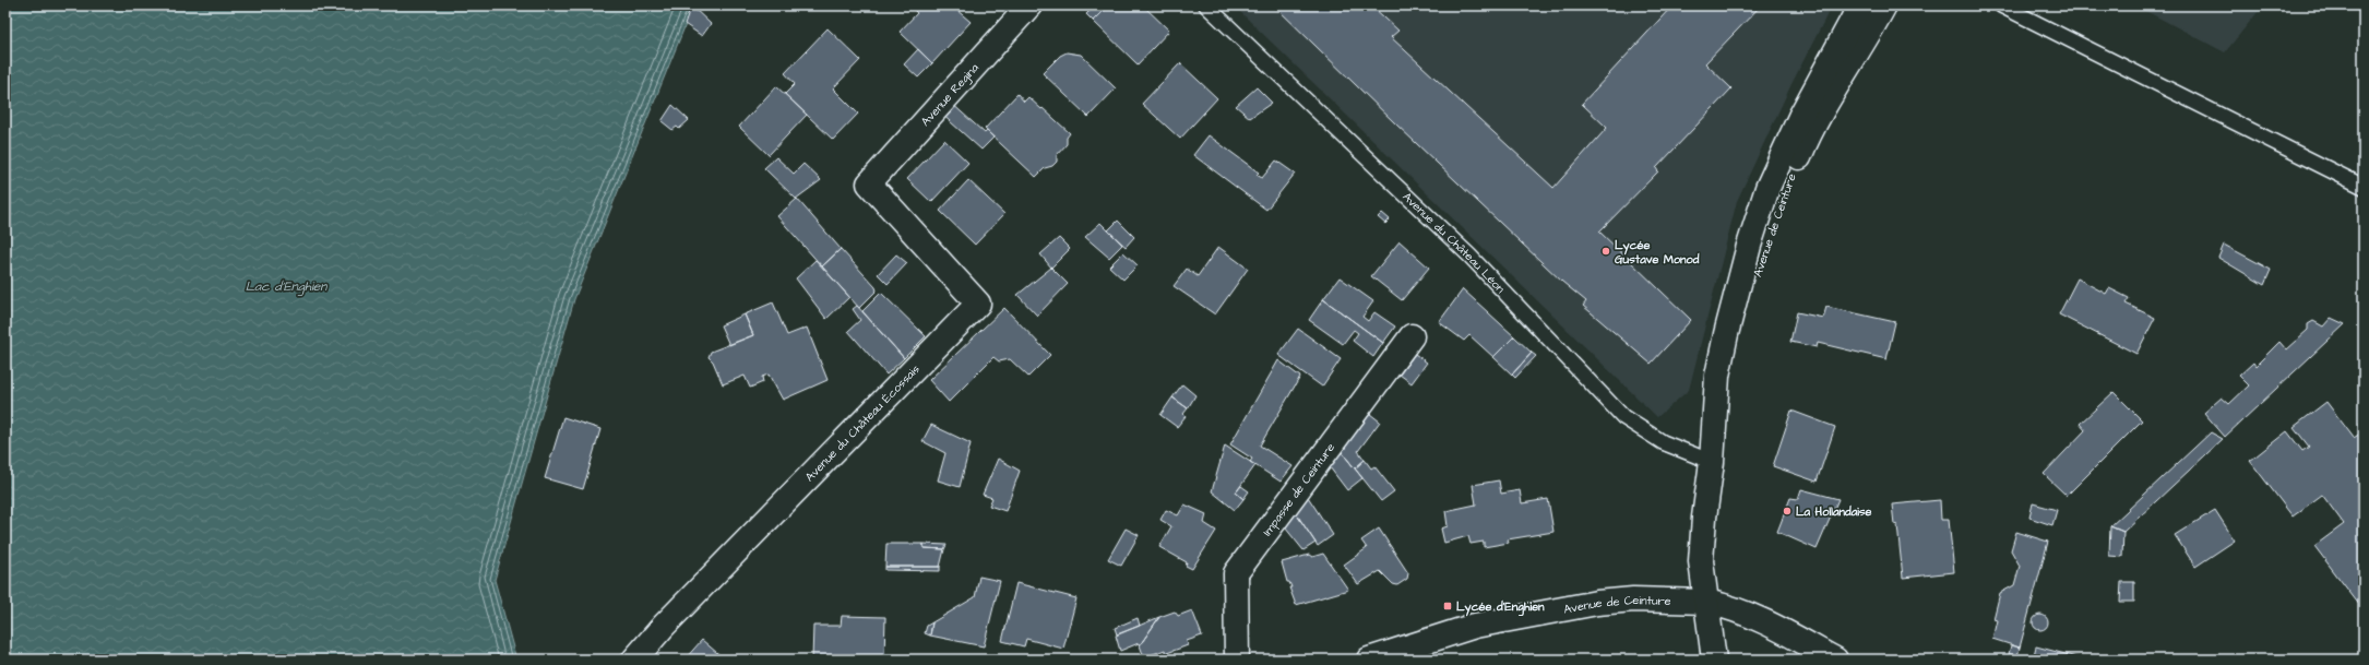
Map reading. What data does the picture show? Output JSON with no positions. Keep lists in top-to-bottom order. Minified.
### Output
{"streets":{"street":["Avenue Regina","Avenue de Ceinture","Avenue du Château Écossais","Impasse de Ceinture"],"lane":["Avenue du Château Léon"]},"crossings":[["Avenue Regina","Avenue du Château Écossais"],["Avenue de Ceinture","Avenue du Château Léon"]],"water":["Lac d'Enghien"],"places":{"other":["Lycée Gustave Monod","La Hollandaise"],"transit":["Lycée d'Enghien"]}}
